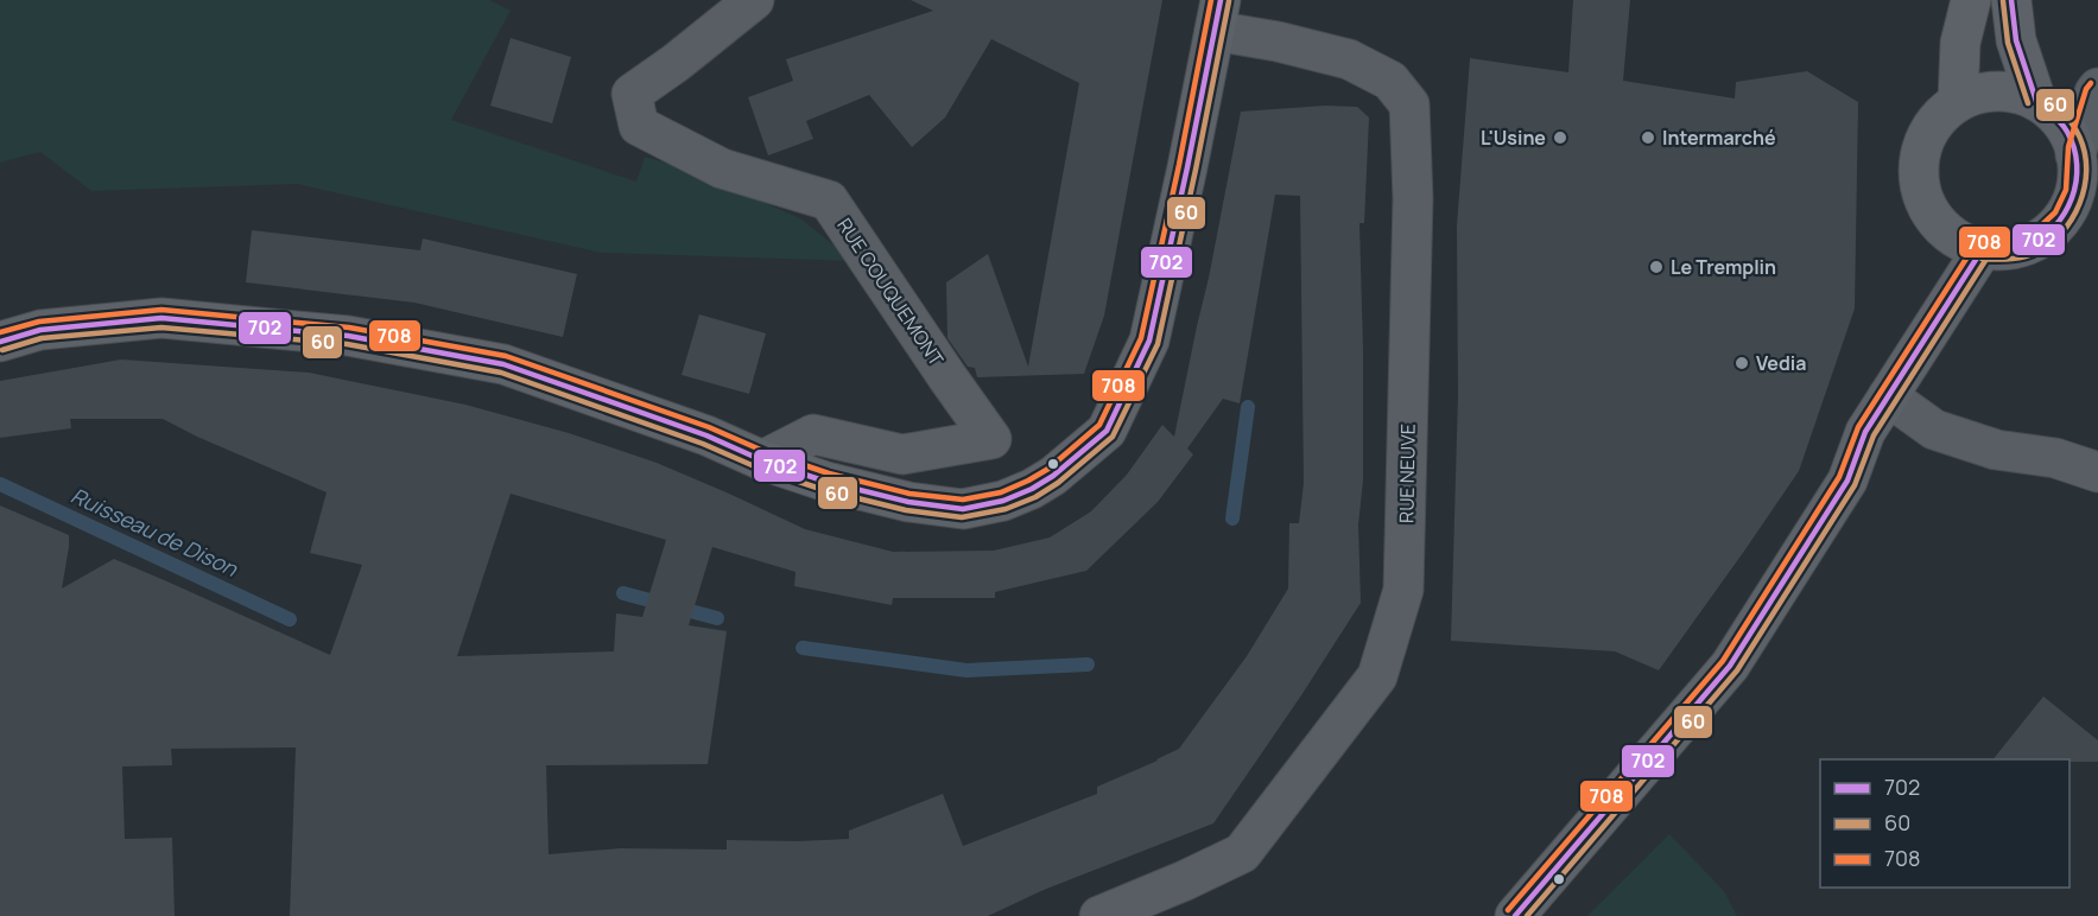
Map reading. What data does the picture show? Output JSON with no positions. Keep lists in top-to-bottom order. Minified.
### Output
{"streets":{"street":["RUE COUQUEMONT","RUE NEUVE"]},"water":["Ruisseau de Dison"],"places":["L'Usine","Intermarché","Le Tremplin","Vedia"],"lines":["transit line 702","transit line 708","transit line 60"],"legend":["702","60","708"]}
